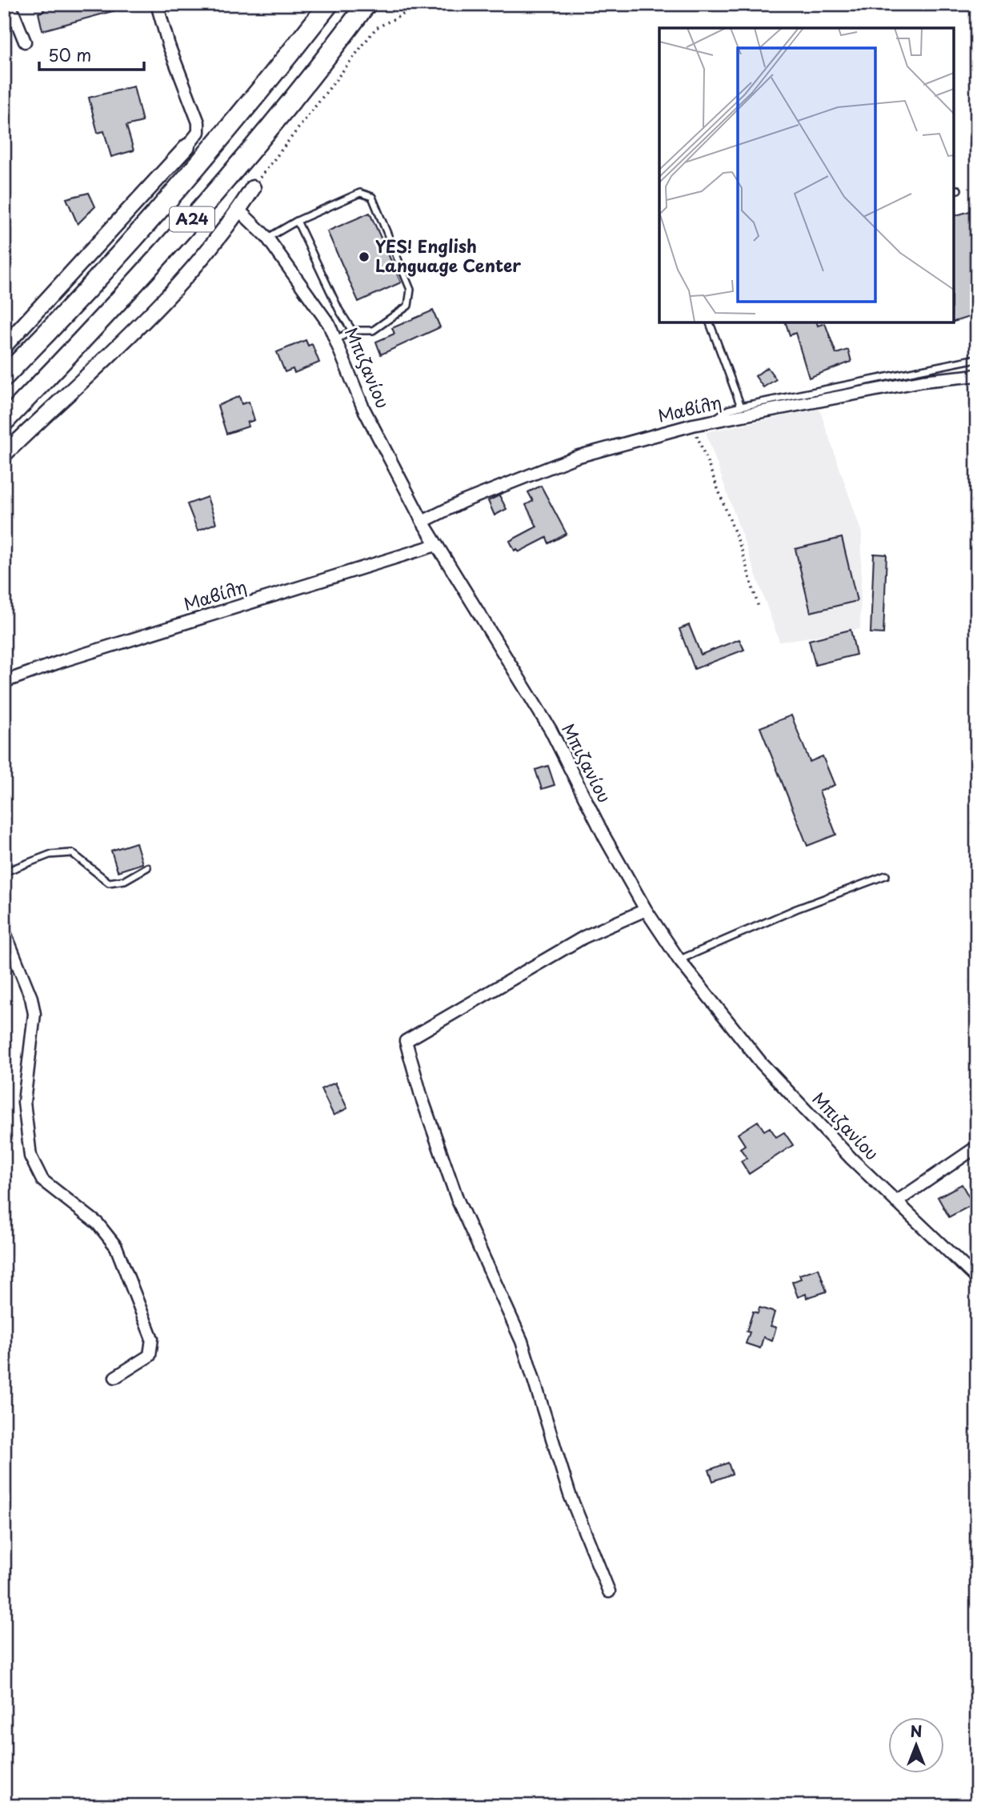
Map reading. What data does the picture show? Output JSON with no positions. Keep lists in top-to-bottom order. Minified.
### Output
{"streets":{"highway":["Α24"],"street":["Μπιζανίου","Μαβίλη"]},"crossings":[["Μπιζανίου","Μαβίλη"]],"places":["YES! English Language Center"],"scale_bar":"50 m","north":"top"}
